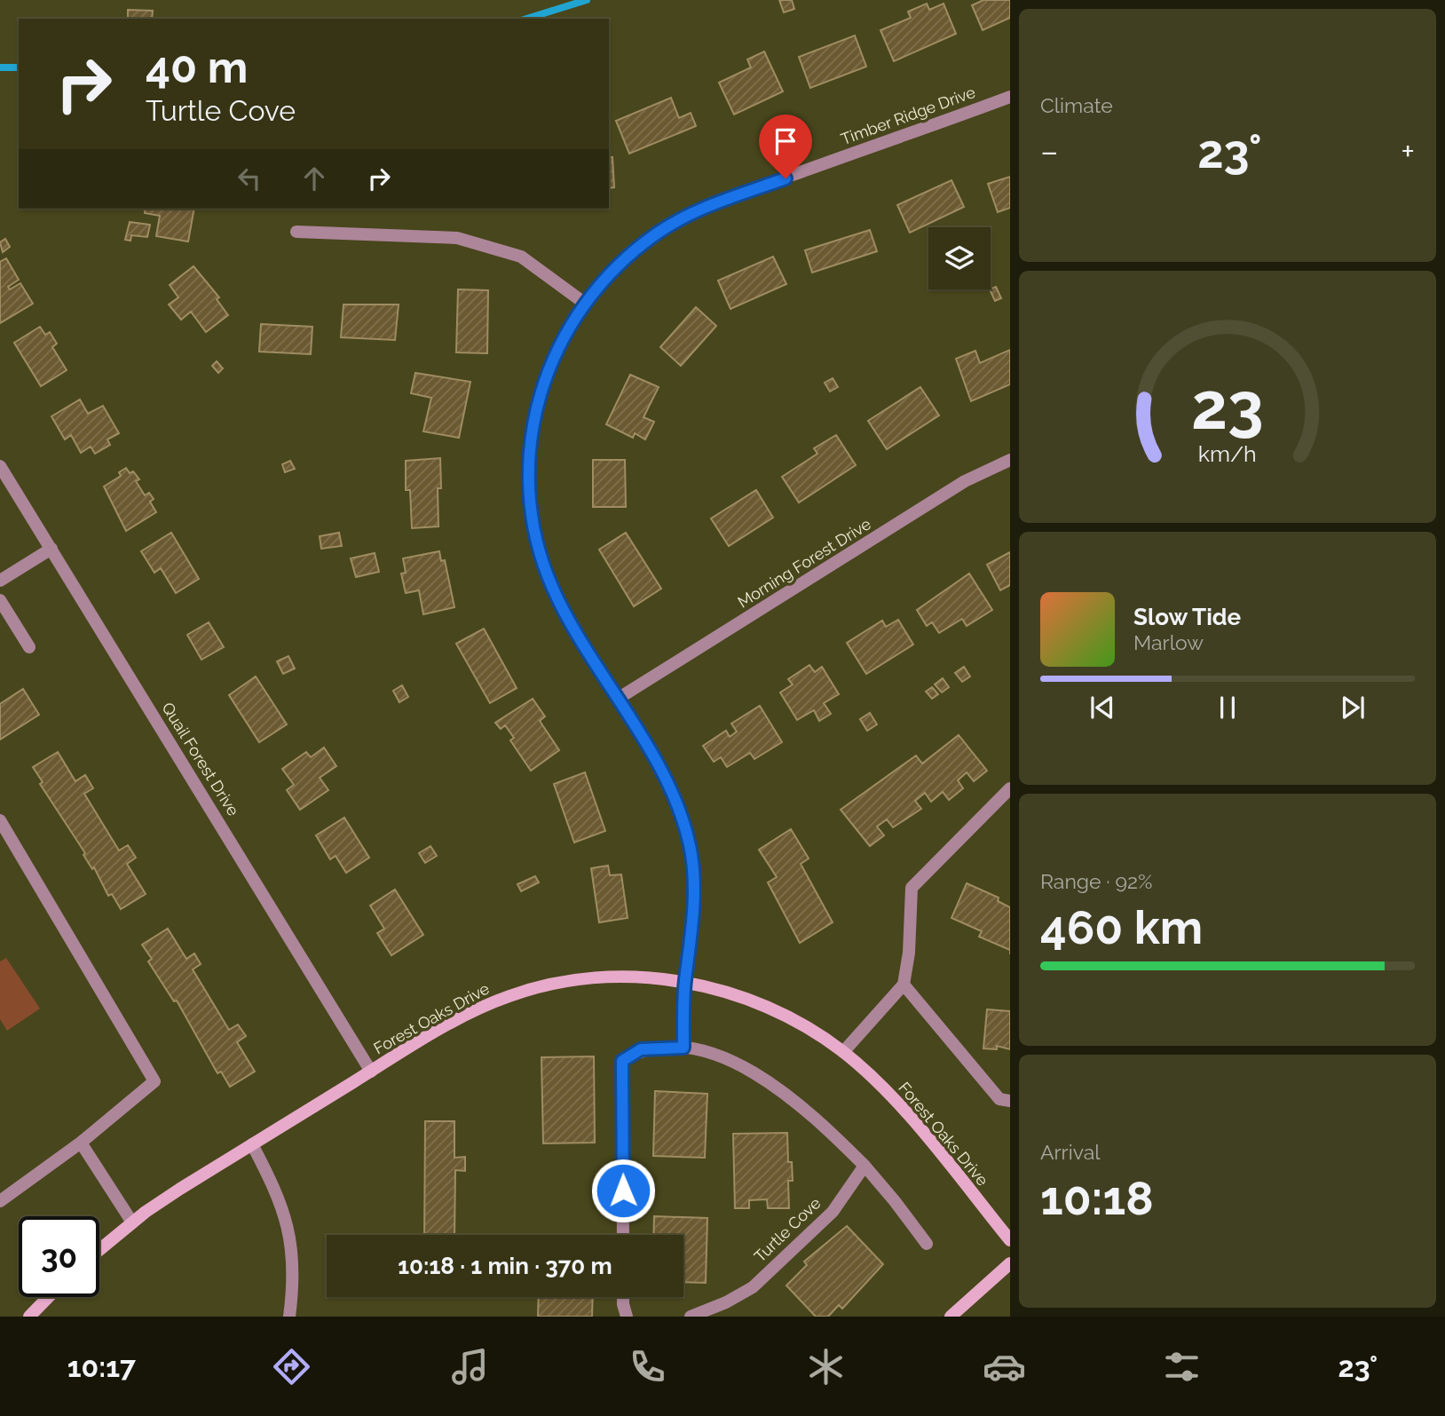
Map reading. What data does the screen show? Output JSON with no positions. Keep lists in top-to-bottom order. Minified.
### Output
{"streets":{"street":["Timber Ridge Drive","Morning Forest Drive","Quail Forest Drive","Forest Oaks Drive","Turtle Cove"]},"crossings":[["Timber Ridge Drive","Morning Forest Drive"],["Timber Ridge Drive","Forest Oaks Drive"],["Quail Forest Drive","Forest Oaks Drive"]],"page":{"tile":["Climate",["Range · 92%","460 km"],["Arrival","10:18"]],"turn":["40 m","Turtle Cove"],"heat":["−","23°","+"],"song":["Slow Tide","Marlow"],"limit":"30","trip":"10:18 · 1 min · 370 m","tabs":["10:17","23°"],"gauge":["23","km/h"]}}
